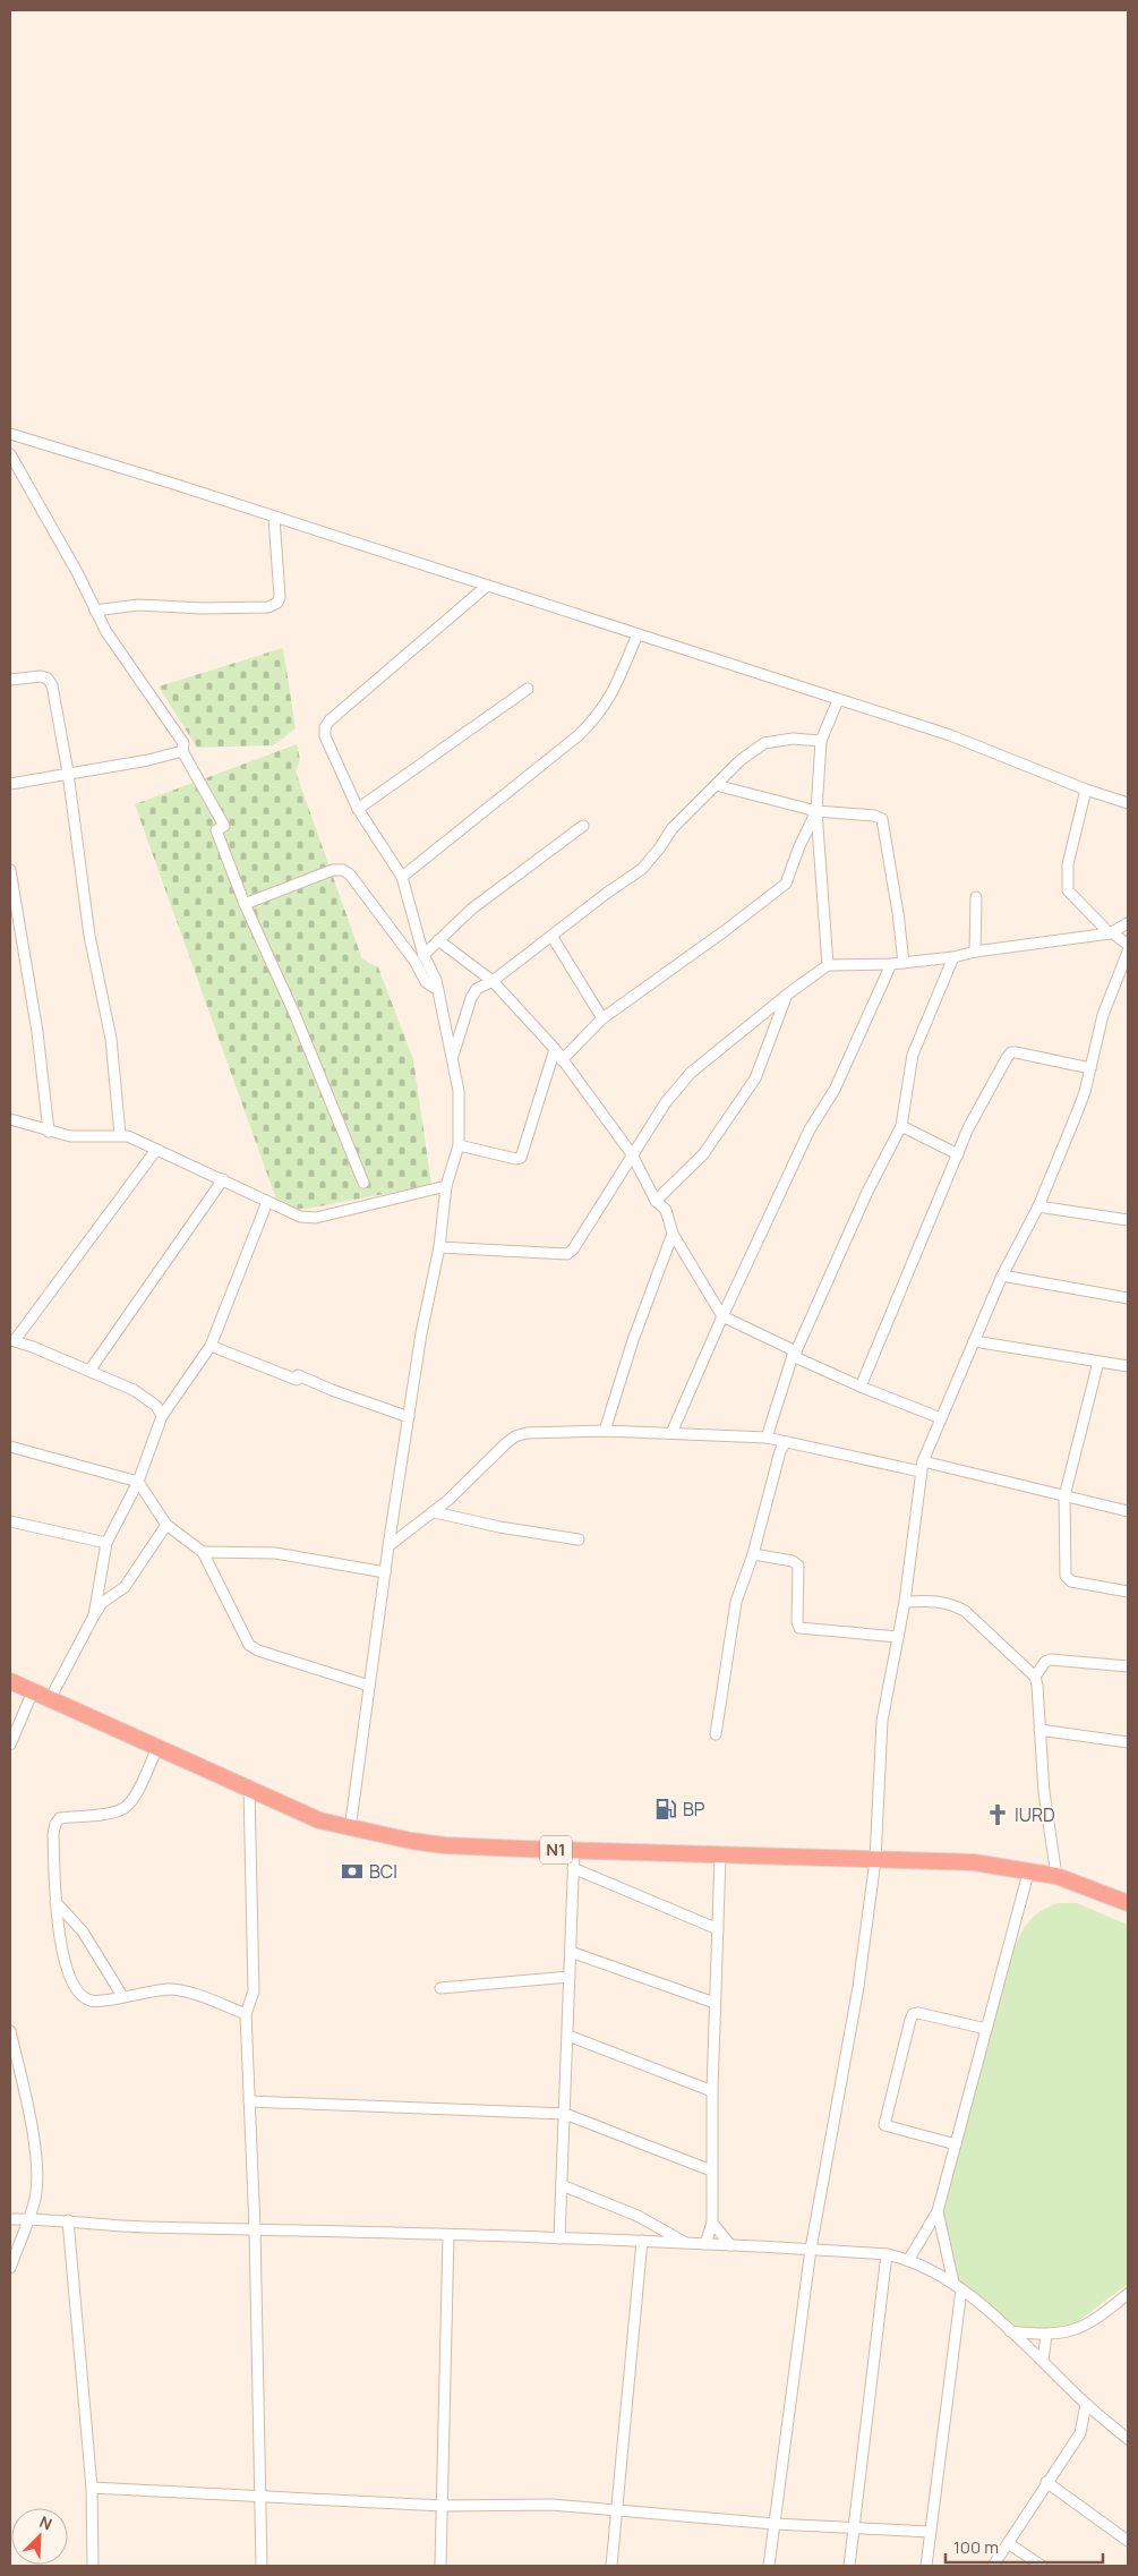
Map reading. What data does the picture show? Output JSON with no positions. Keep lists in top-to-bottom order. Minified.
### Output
{"streets":{"highway":["N1"]},"places":{"fuel station":["BP"],"church":["IURD"],"bank":["BCI"]},"scale_bar":"100 m","north":"top right"}
